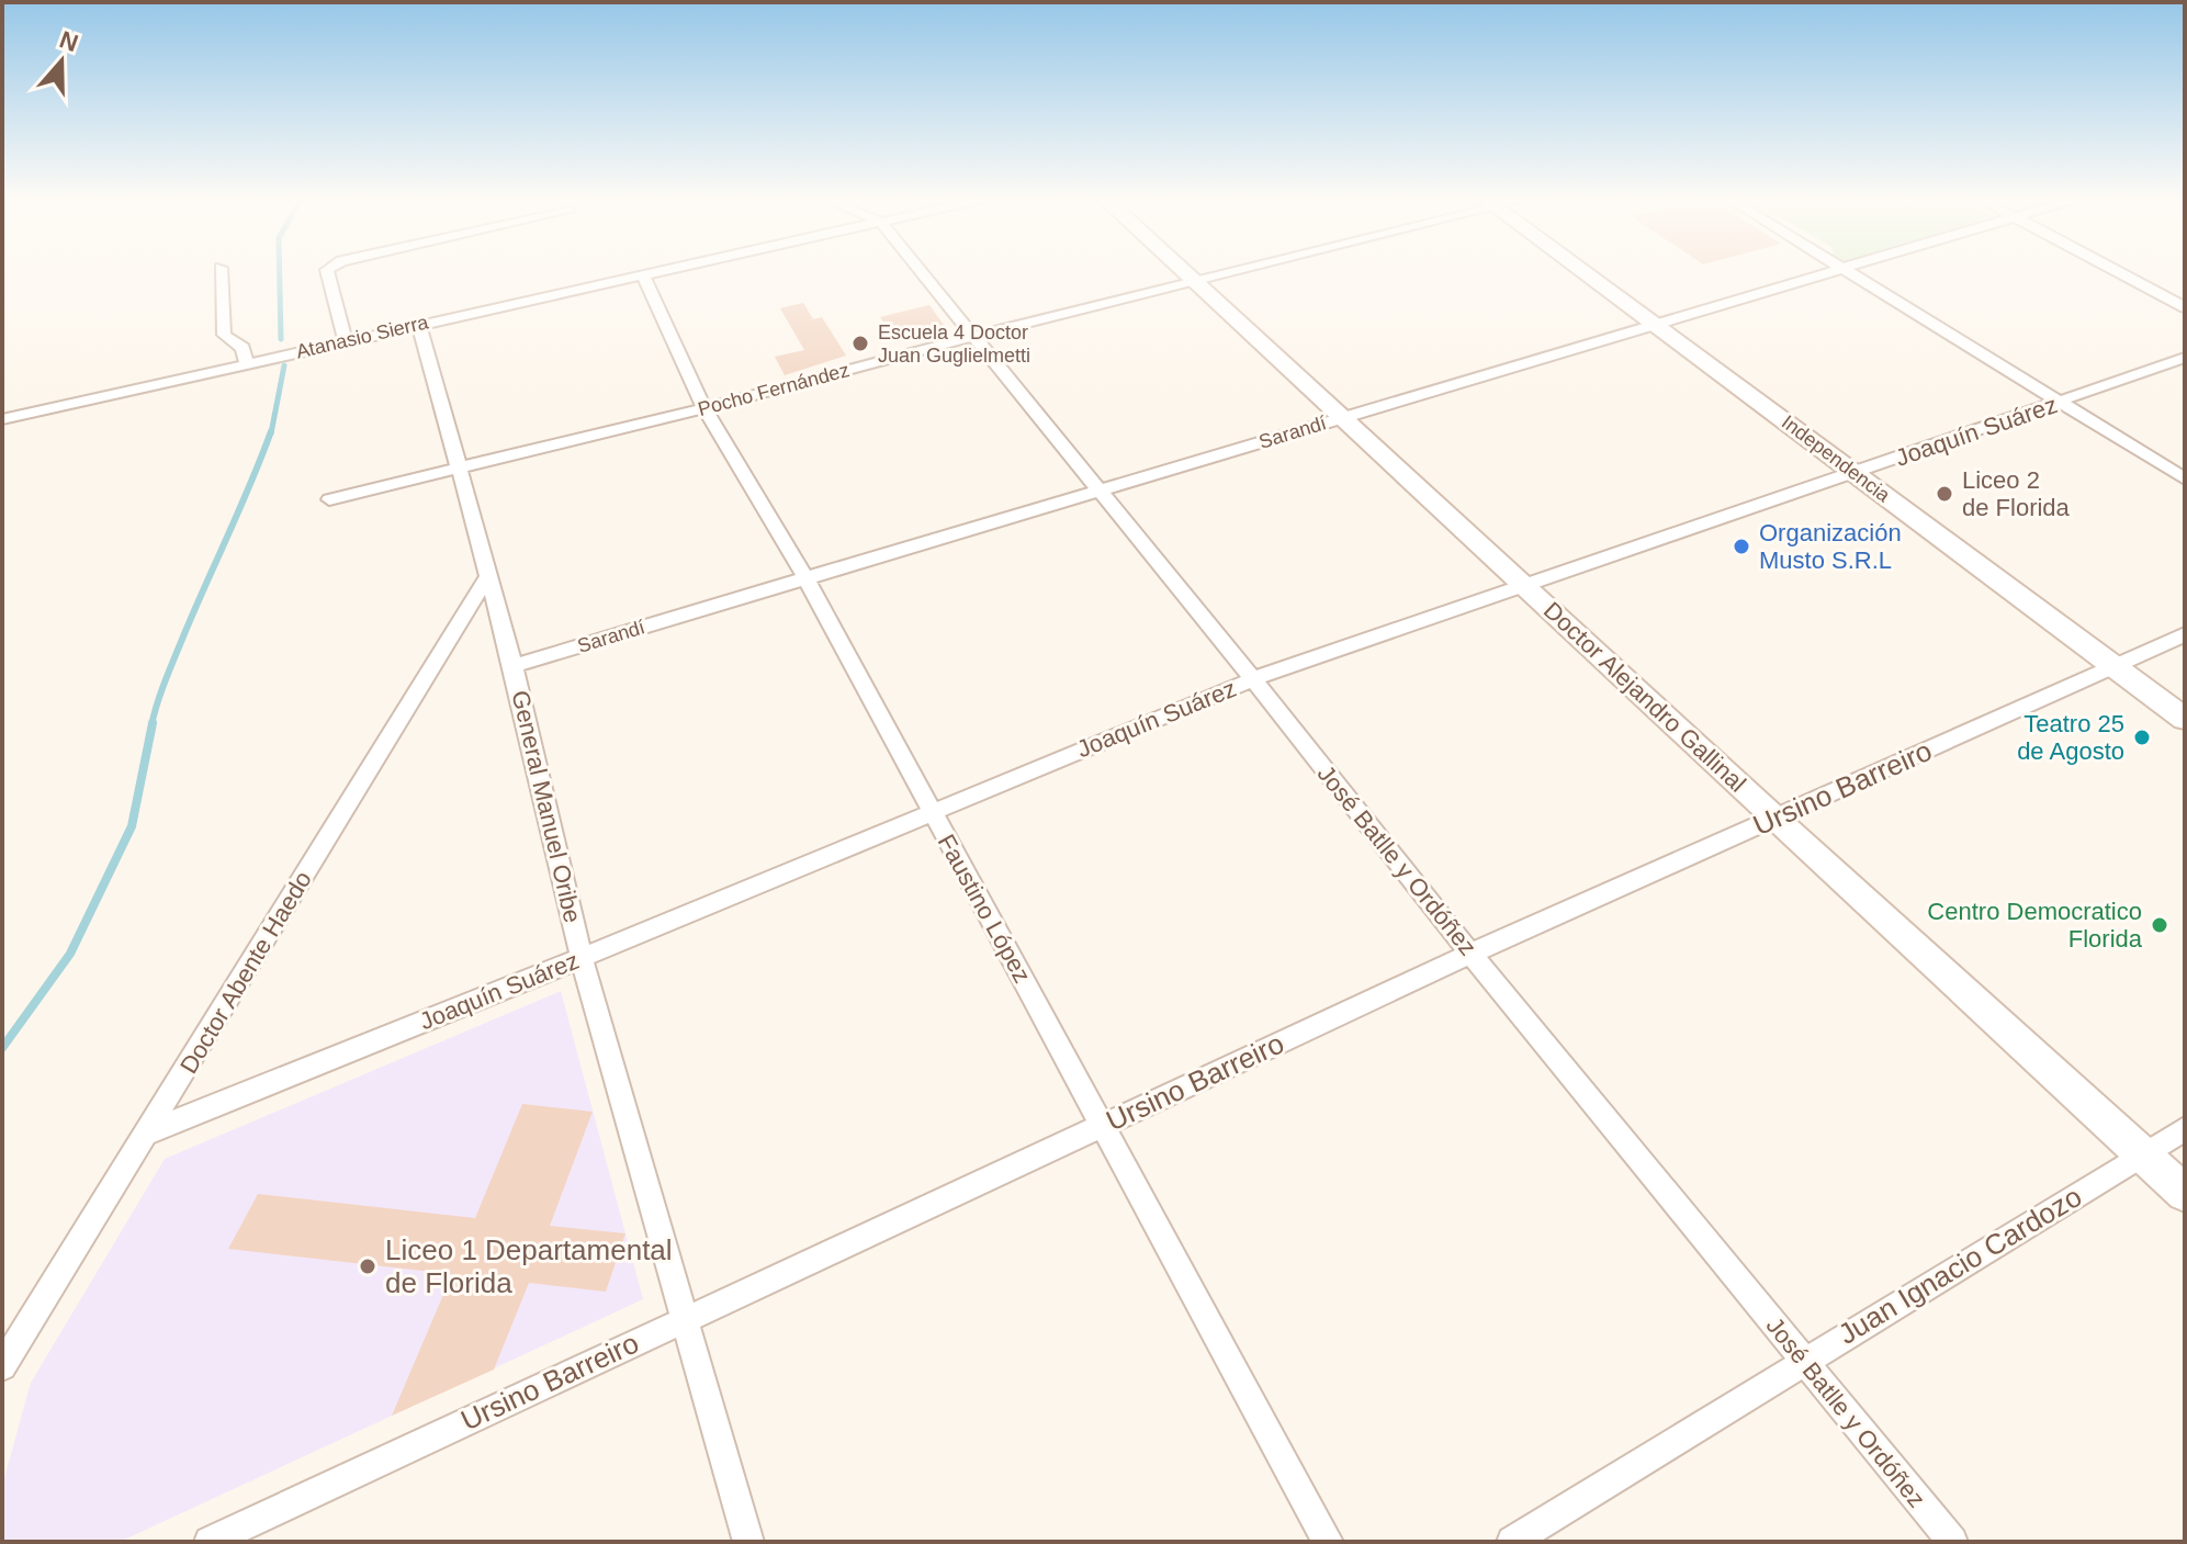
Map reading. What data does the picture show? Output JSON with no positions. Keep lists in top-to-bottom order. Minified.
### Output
{"streets":{"street":["Atanasio Sierra","Pocho Fernández","Joaquín Suárez","Sarandí","Independencia","Doctor Alejandro Gallinal","Ursino Barreiro","General Manuel Oribe","José Batlle y Ordóñez","Faustino López","Doctor Abente Haedo","Juan Ignacio Cardozo"]},"crossings":[["Atanasio Sierra","General Manuel Oribe"],["Atanasio Sierra","Faustino López"],["Pocho Fernández","Doctor Alejandro Gallinal"],["Pocho Fernández","General Manuel Oribe"],["Pocho Fernández","José Batlle y Ordóñez"],["Pocho Fernández","Faustino López"],["Joaquín Suárez","Independencia"],["Joaquín Suárez","Doctor Alejandro Gallinal"],["Joaquín Suárez","General Manuel Oribe"],["Joaquín Suárez","José Batlle y Ordóñez"],["Joaquín Suárez","Faustino López"],["Joaquín Suárez","Doctor Abente Haedo"],["Sarandí","Independencia"],["Sarandí","Doctor Alejandro Gallinal"],["Sarandí","General Manuel Oribe"],["Sarandí","José Batlle y Ordóñez"],["Sarandí","Faustino López"],["Independencia","Ursino Barreiro"],["Doctor Alejandro Gallinal","Ursino Barreiro"],["Doctor Alejandro Gallinal","Juan Ignacio Cardozo"],["Ursino Barreiro","General Manuel Oribe"],["Ursino Barreiro","José Batlle y Ordóñez"],["Ursino Barreiro","Faustino López"],["General Manuel Oribe","Doctor Abente Haedo"],["José Batlle y Ordóñez","Juan Ignacio Cardozo"]],"places":["Escuela 4 Doctor Juan Guglielmetti","Liceo 2 de Florida","Organización Musto S.R.L","Teatro 25 de Agosto","Centro Democratico Florida","Liceo 1 Departamental de Florida"],"north":"top"}
